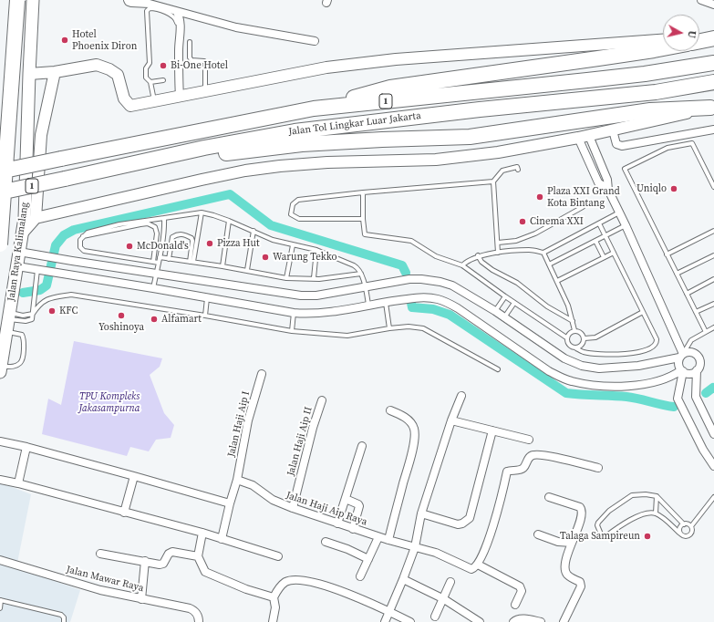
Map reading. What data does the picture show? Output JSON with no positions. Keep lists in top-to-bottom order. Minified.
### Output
{"streets":{"highway":["1","Jalan Tol Lingkar Luar Jakarta"],"main road":["Jalan Raya Kalimalang"],"street":["Jalan Haji Aip I","Jalan Haji Aip II","Jalan Haji Aip Raya","Jalan Mawar Raya"]},"crossings":[["Jalan Haji Aip I","Jalan Haji Aip Raya"],["Jalan Haji Aip II","Jalan Haji Aip Raya"]],"parks":["TPU Kompleks Jakasampurna"],"places":["Hotel Phoenix Diron","Bi-One Hotel","Uniqlo","Plaza XXI Grand Kota Bintang","Cinema XXI","Pizza Hut","McDonald's","Warung Tekko","KFC","Yoshinoya","Alfamart","Talaga Sampireun"],"north":"right"}
